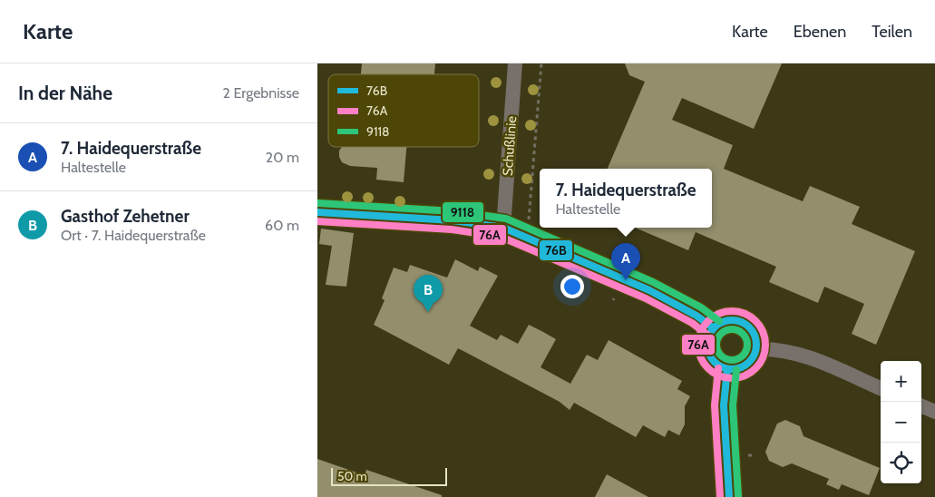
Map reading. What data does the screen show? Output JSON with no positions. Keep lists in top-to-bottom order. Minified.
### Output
{"streets":{"street":["Schußlinie"]},"lines":["transit line 9118","transit line 76B","transit line 76A"],"legend":["76B","76A","9118"],"scale_bar":"50 m","page":{"header":"Karte","nav":["Karte","Ebenen","Teilen"],"heading":["In der Nähe","2 Ergebnisse"],"list":[{"mark":"A","name":"7. Haidequerstraße","note":"Haltestelle","value":"20 m"},{"mark":"B","name":"Gasthof Zehetner","note":"Ort · 7. Haidequerstraße","value":"60 m"}],"popup":["7. Haidequerstraße","Haltestelle"],"pins":["A","B"],"map_buttons":["+","−"],"scale":"50 m"}}
